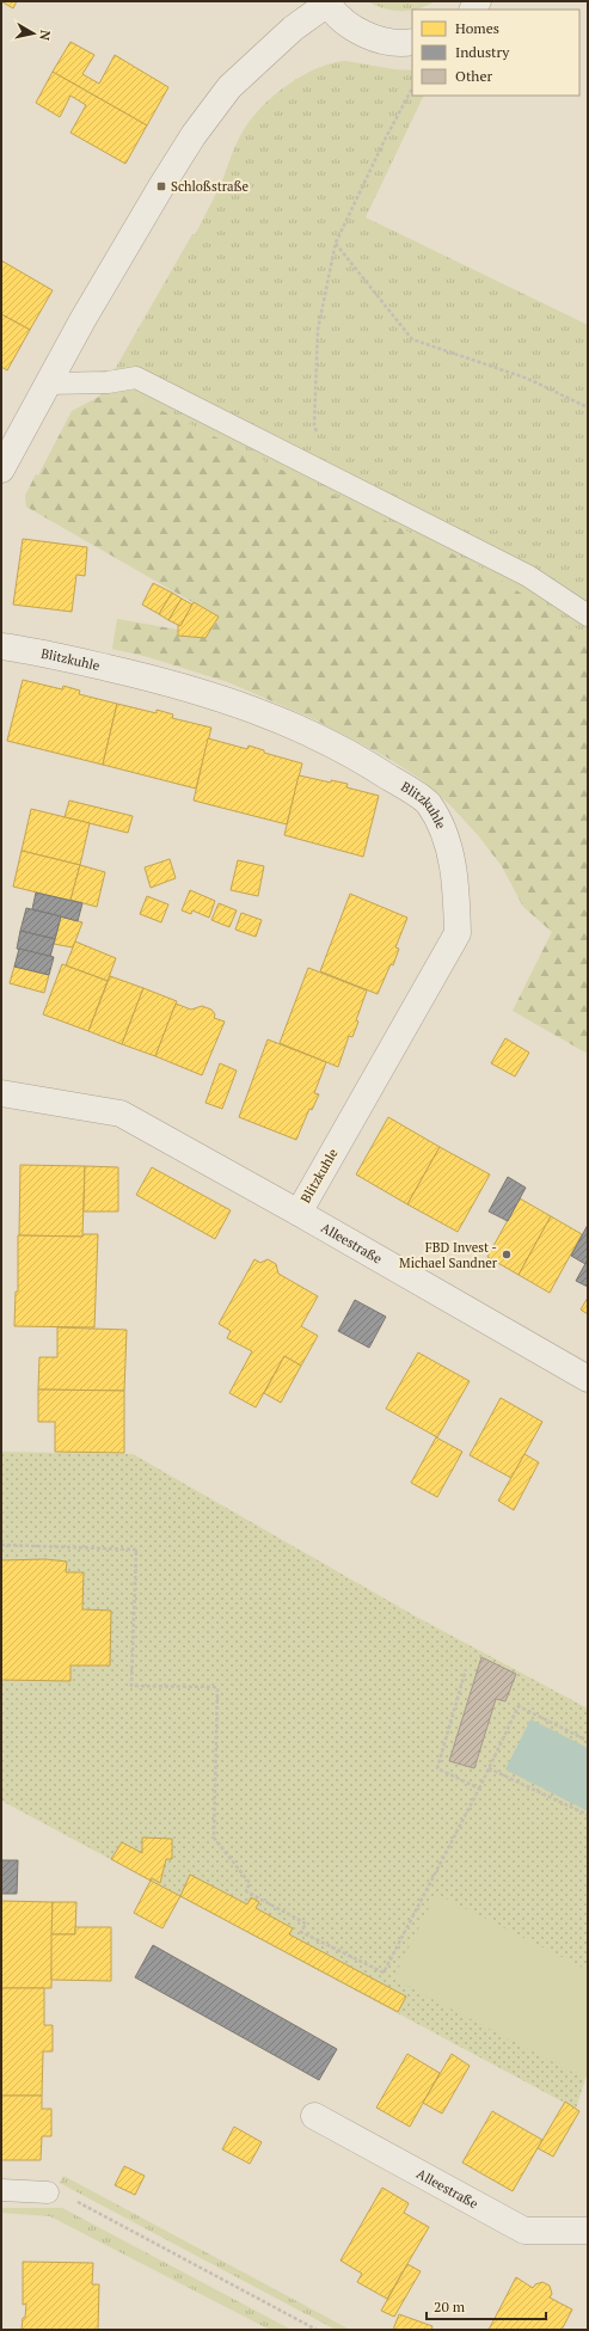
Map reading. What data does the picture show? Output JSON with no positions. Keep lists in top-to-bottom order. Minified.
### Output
{"streets":{"street":["Blitzkuhle","Alleestraße"]},"crossings":[["Blitzkuhle","Alleestraße"]],"places":{"transit":["Schloßstraße"],"other":["FBD Invest - Michael Sandner"]},"legend":["Homes","Industry","Other"],"scale_bar":"20 m","north":"right"}
